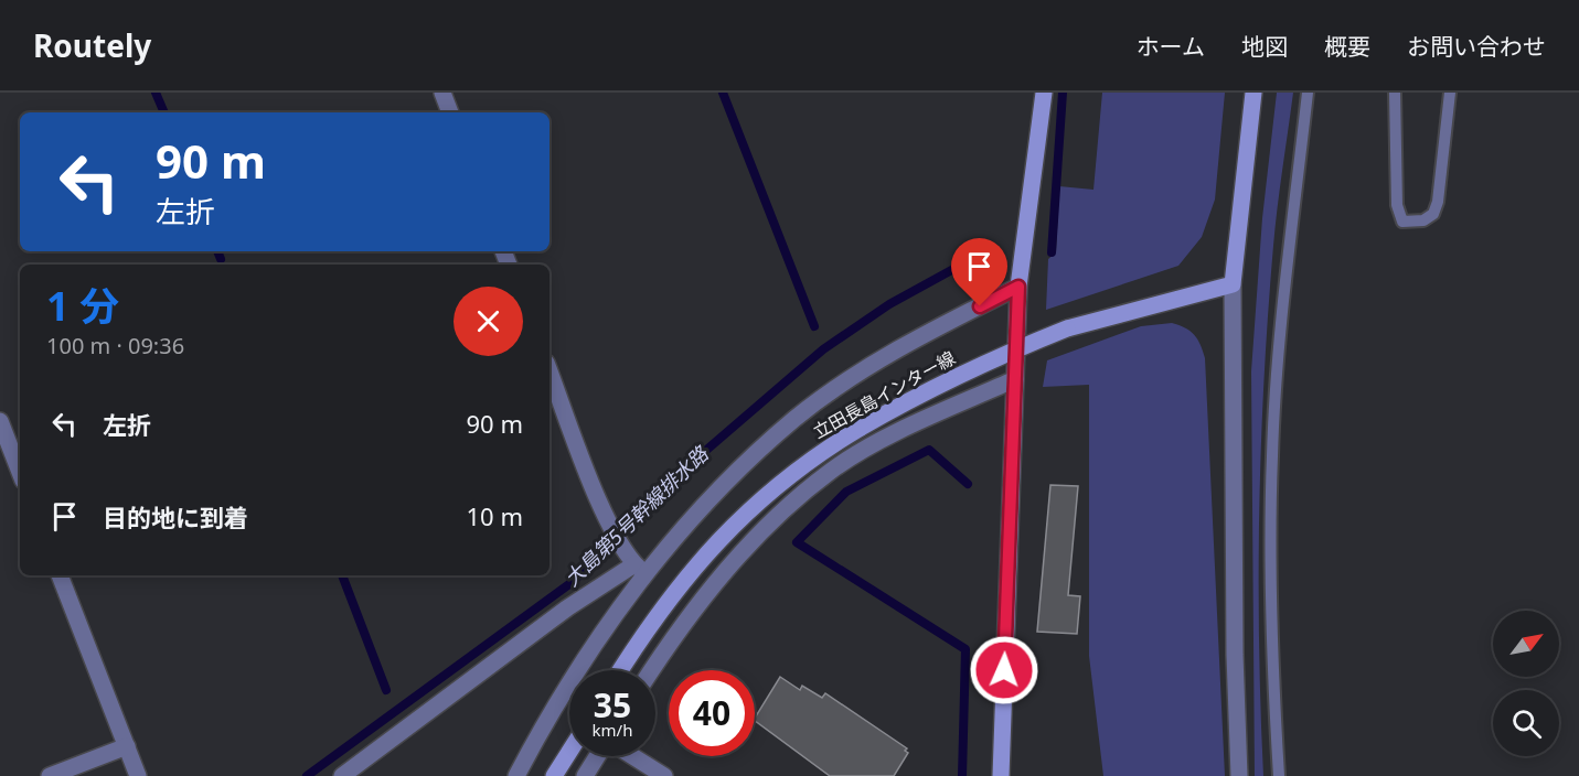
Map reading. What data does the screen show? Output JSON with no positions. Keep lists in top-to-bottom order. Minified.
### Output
{"streets":{"main road":["立田長島インター線"]},"water":["大島第5号幹線排水路"],"north":"top right","page":{"header":"Routely","nav":["ホーム","地図","概要","お問い合わせ"],"turn":["90 m","左折"],"heading":["1 分","100 m · 09:36"],"list":[{"name":"左折","value":"90 m"},{"name":"目的地に到着","value":"10 m"}],"speed":"35 km/h","limit":"40"}}
